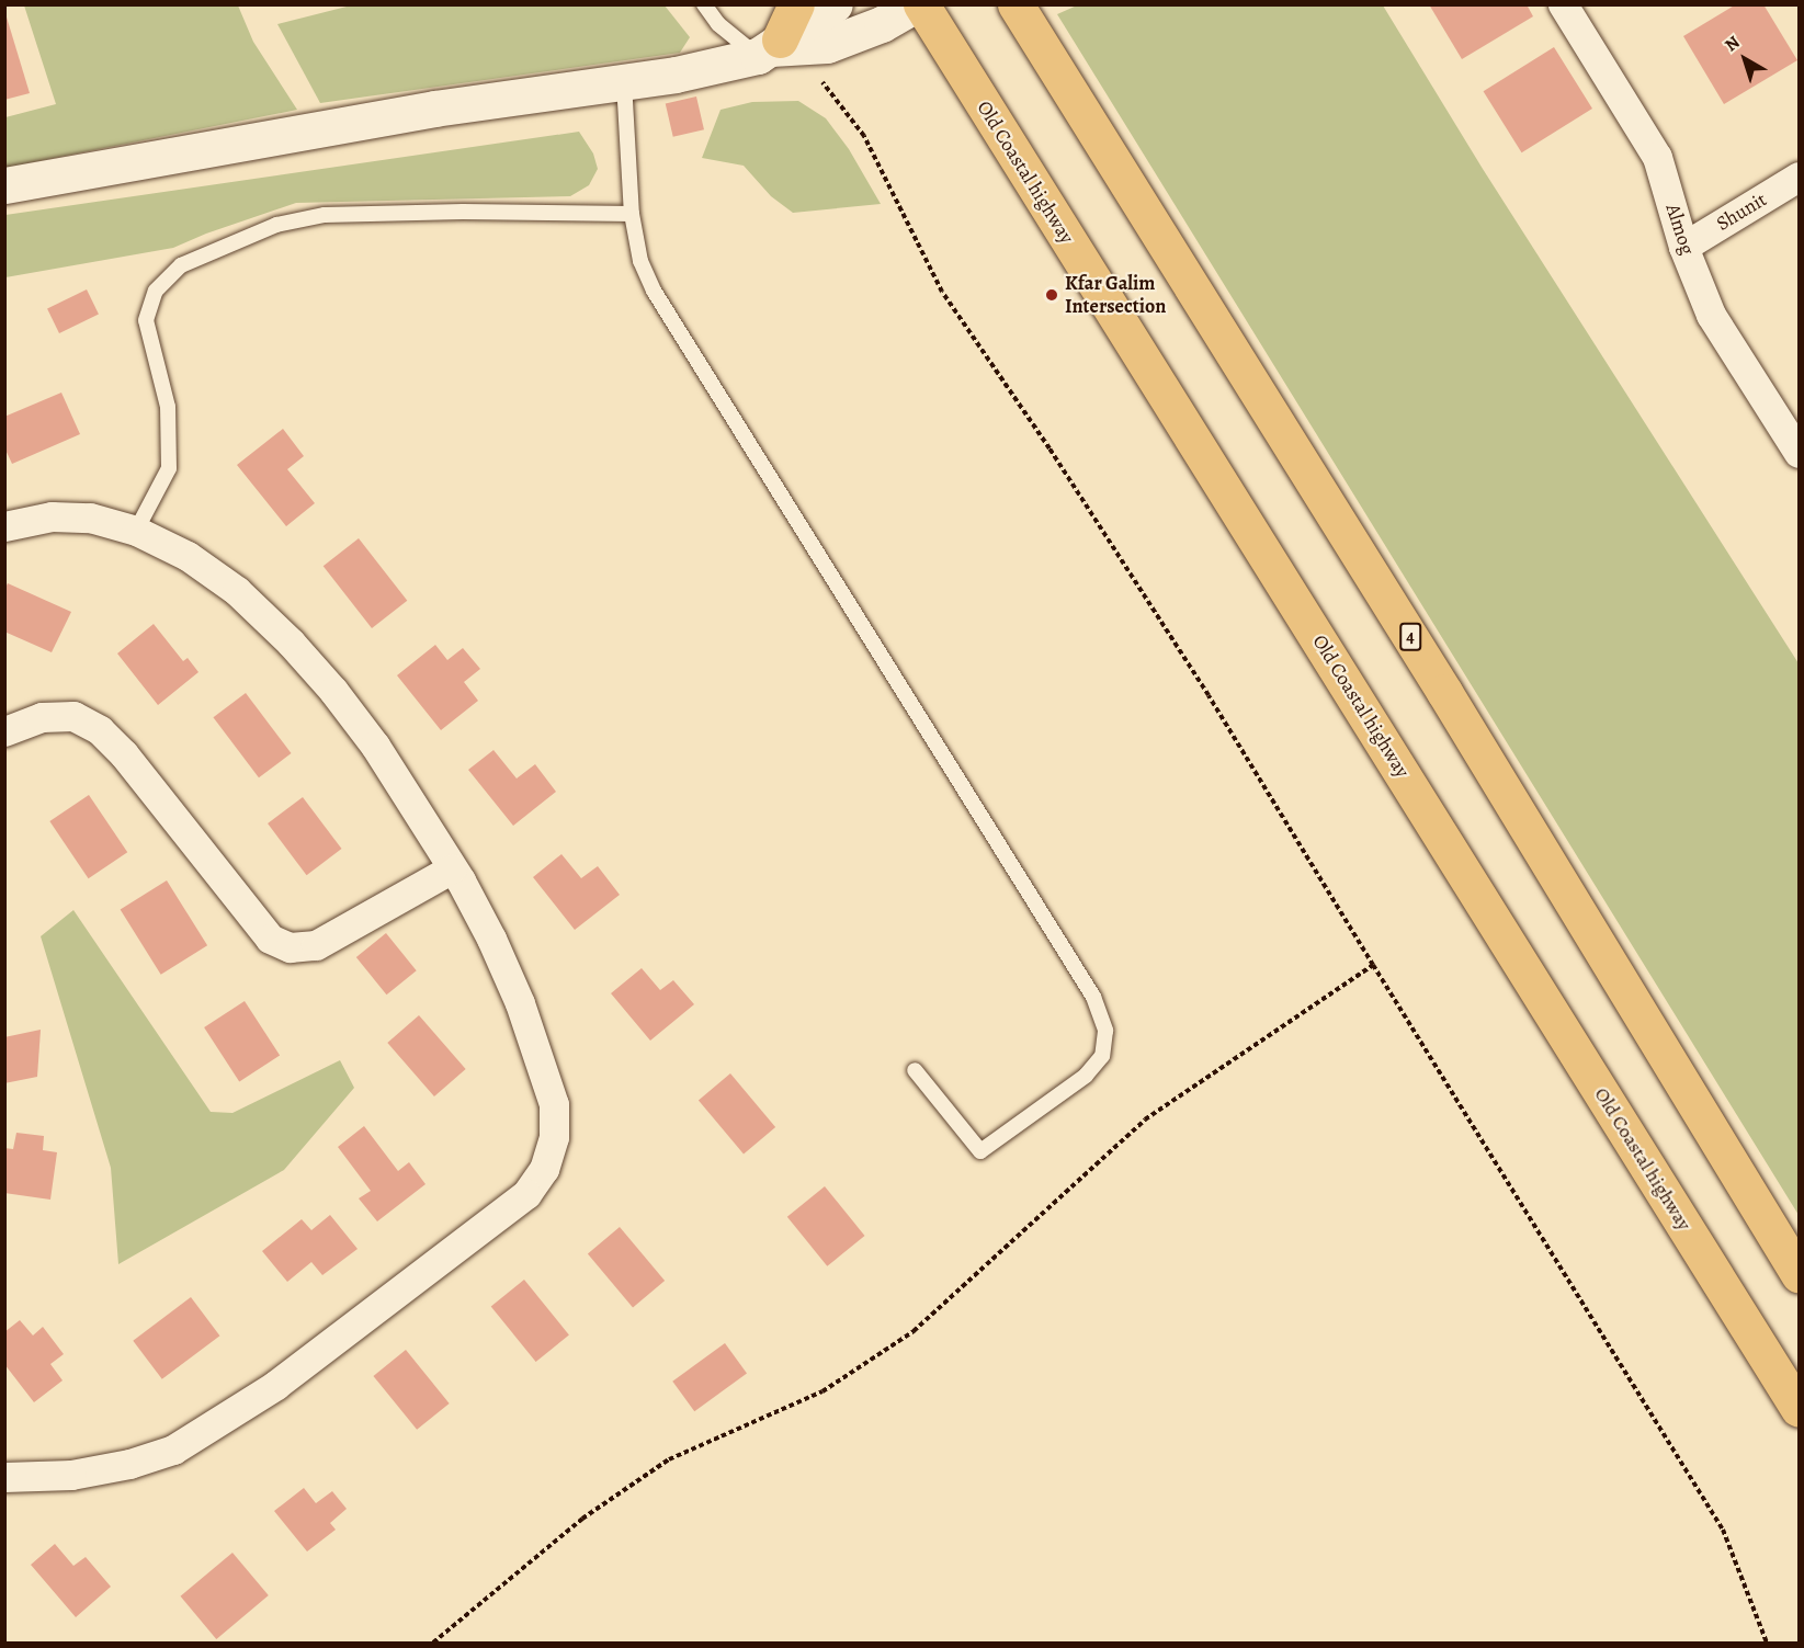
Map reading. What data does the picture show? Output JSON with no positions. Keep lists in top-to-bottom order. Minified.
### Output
{"streets":{"highway":["Old Coastal highway","4"],"street":["Shunit","Almog"]},"crossings":[["Shunit","Almog"]],"places":["Kfar Galim Intersection"],"north":"top left"}
